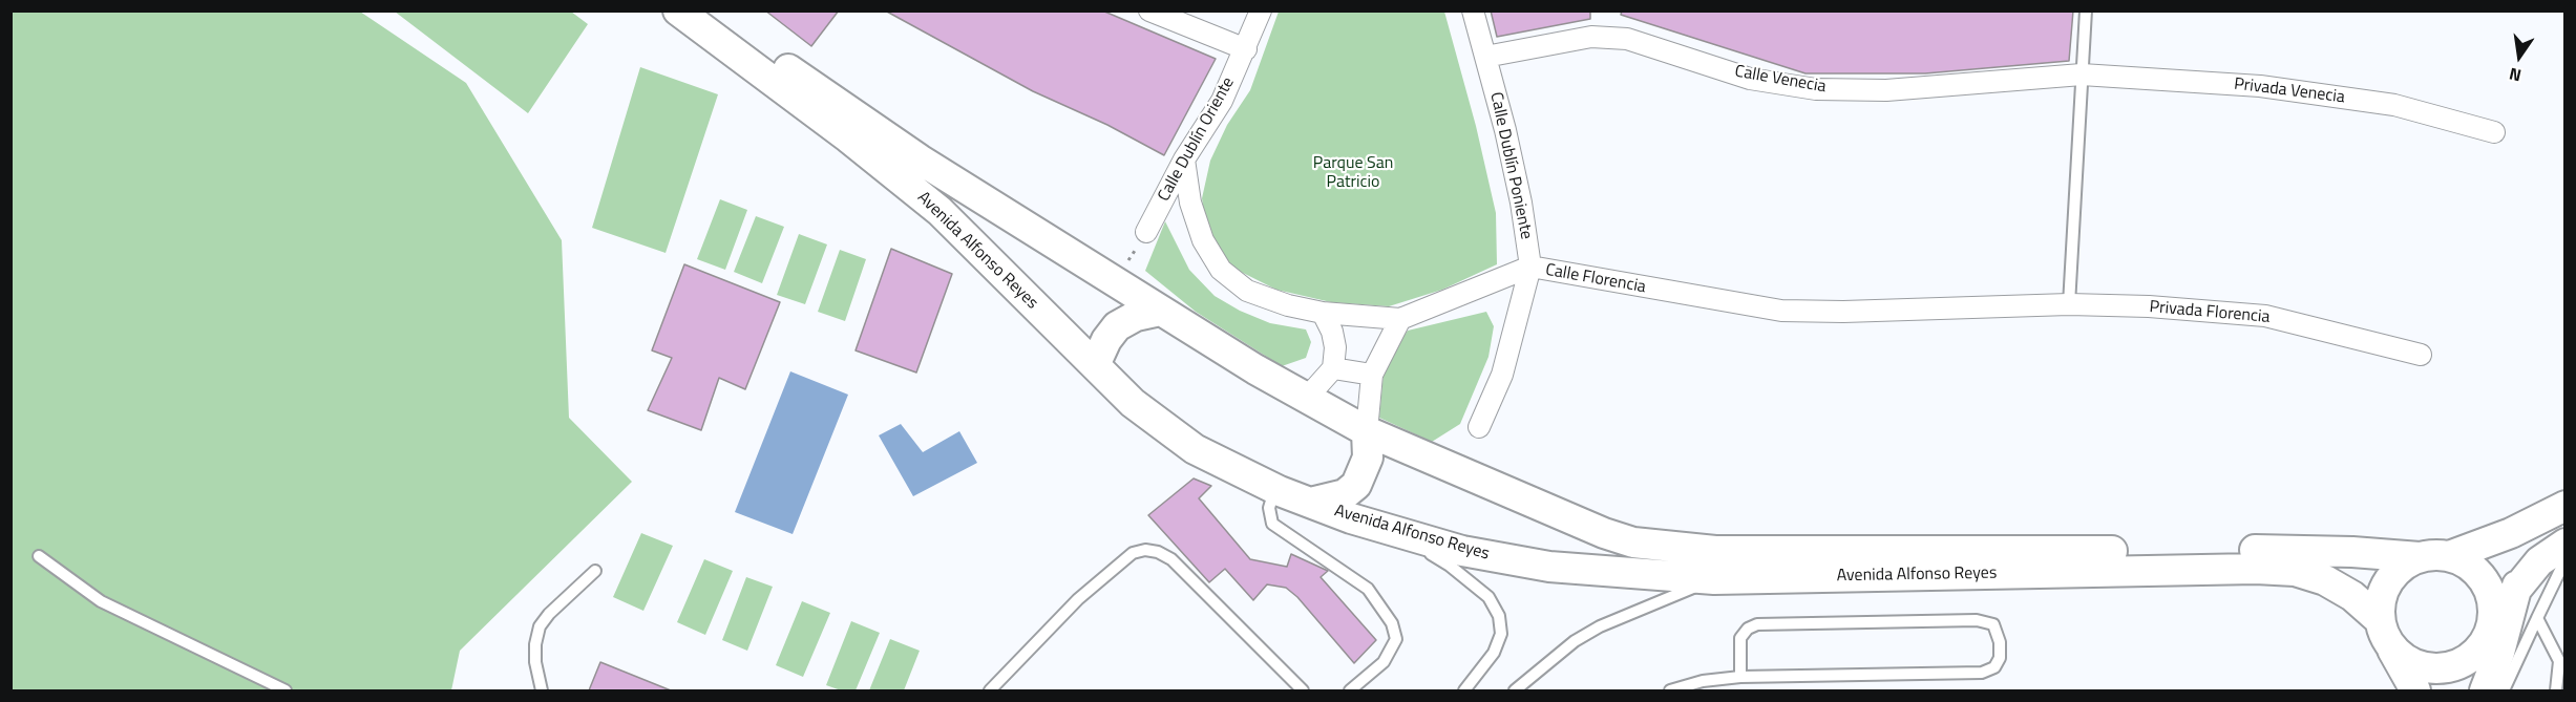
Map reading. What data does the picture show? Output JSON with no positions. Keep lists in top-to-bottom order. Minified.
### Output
{"streets":{"main road":["Avenida Alfonso Reyes"],"street":["Calle Venecia","Privada Venecia","Calle Dublín Oriente","Calle Dublín Poniente","Calle Florencia","Privada Florencia"]},"crossings":[["Calle Venecia","Privada Venecia"],["Calle Venecia","Calle Dublín Poniente"],["Calle Dublín Oriente","Calle Florencia"],["Calle Dublín Poniente","Calle Florencia"],["Calle Florencia","Privada Florencia"]],"parks":["Parque San Patricio"],"north":"bottom"}
